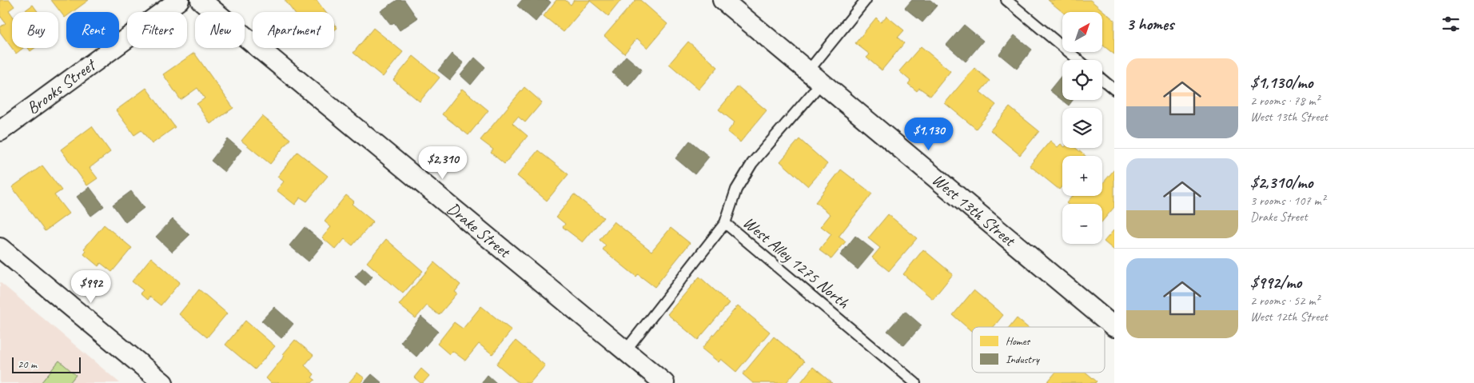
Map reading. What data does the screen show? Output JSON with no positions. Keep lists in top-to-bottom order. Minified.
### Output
{"streets":{"street":["Brooks Street","West 13th Street","Drake Street"],"lane":["West Alley 1275 North"]},"crossings":[["Drake Street","West Alley 1275 North"]],"legend":["Homes","Industry"],"scale_bar":"20 m","north":"top right","page":{"heading":"3 homes","map_buttons":["+","−"],"chip":["Buy","Rent","Filters","New","Apartment"],"list":[{"name":"$1,130/mo","note":"2 rooms · 78 m² · West 13th Street"},{"name":"$2,310/mo","note":"3 rooms · 107 m² · Drake Street"},{"name":"$992/mo","note":"2 rooms · 52 m² · West 12th Street"}],"price":["$1,130","$2,310","$992"],"scale":"20 m"}}
